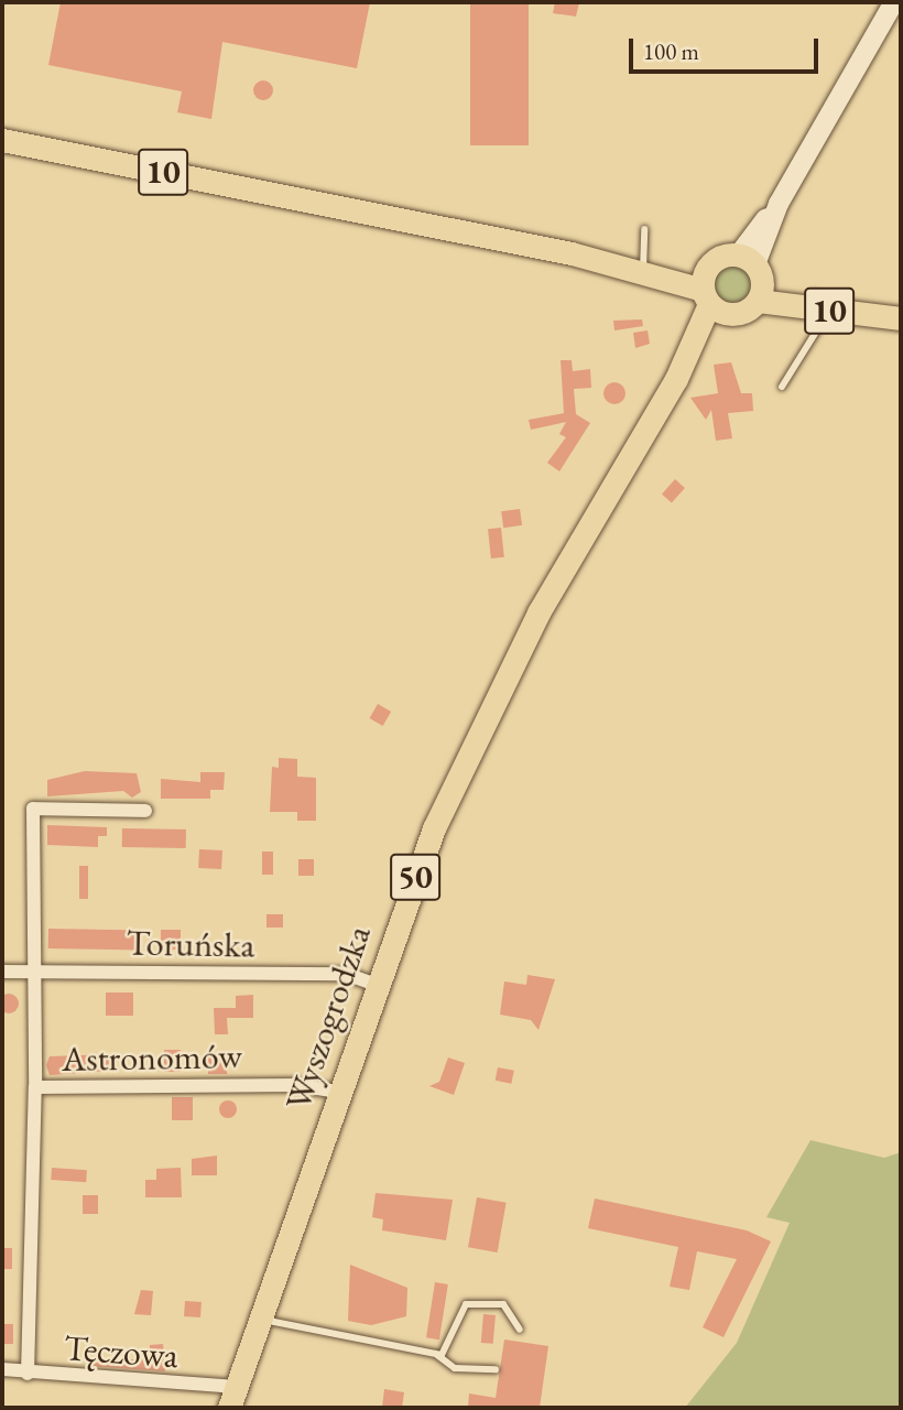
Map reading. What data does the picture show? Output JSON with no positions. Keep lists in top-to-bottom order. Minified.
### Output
{"streets":{"main road":["10","50","Wyszogrodzka"],"street":["Toruńska","Astronomów","Tęczowa"]},"crossings":[["10","Wyszogrodzka"],["Toruńska","Wyszogrodzka"],["Toruńska","Astronomów"],["Wyszogrodzka","Astronomów"],["Wyszogrodzka","Tęczowa"]],"scale_bar":"100 m"}
